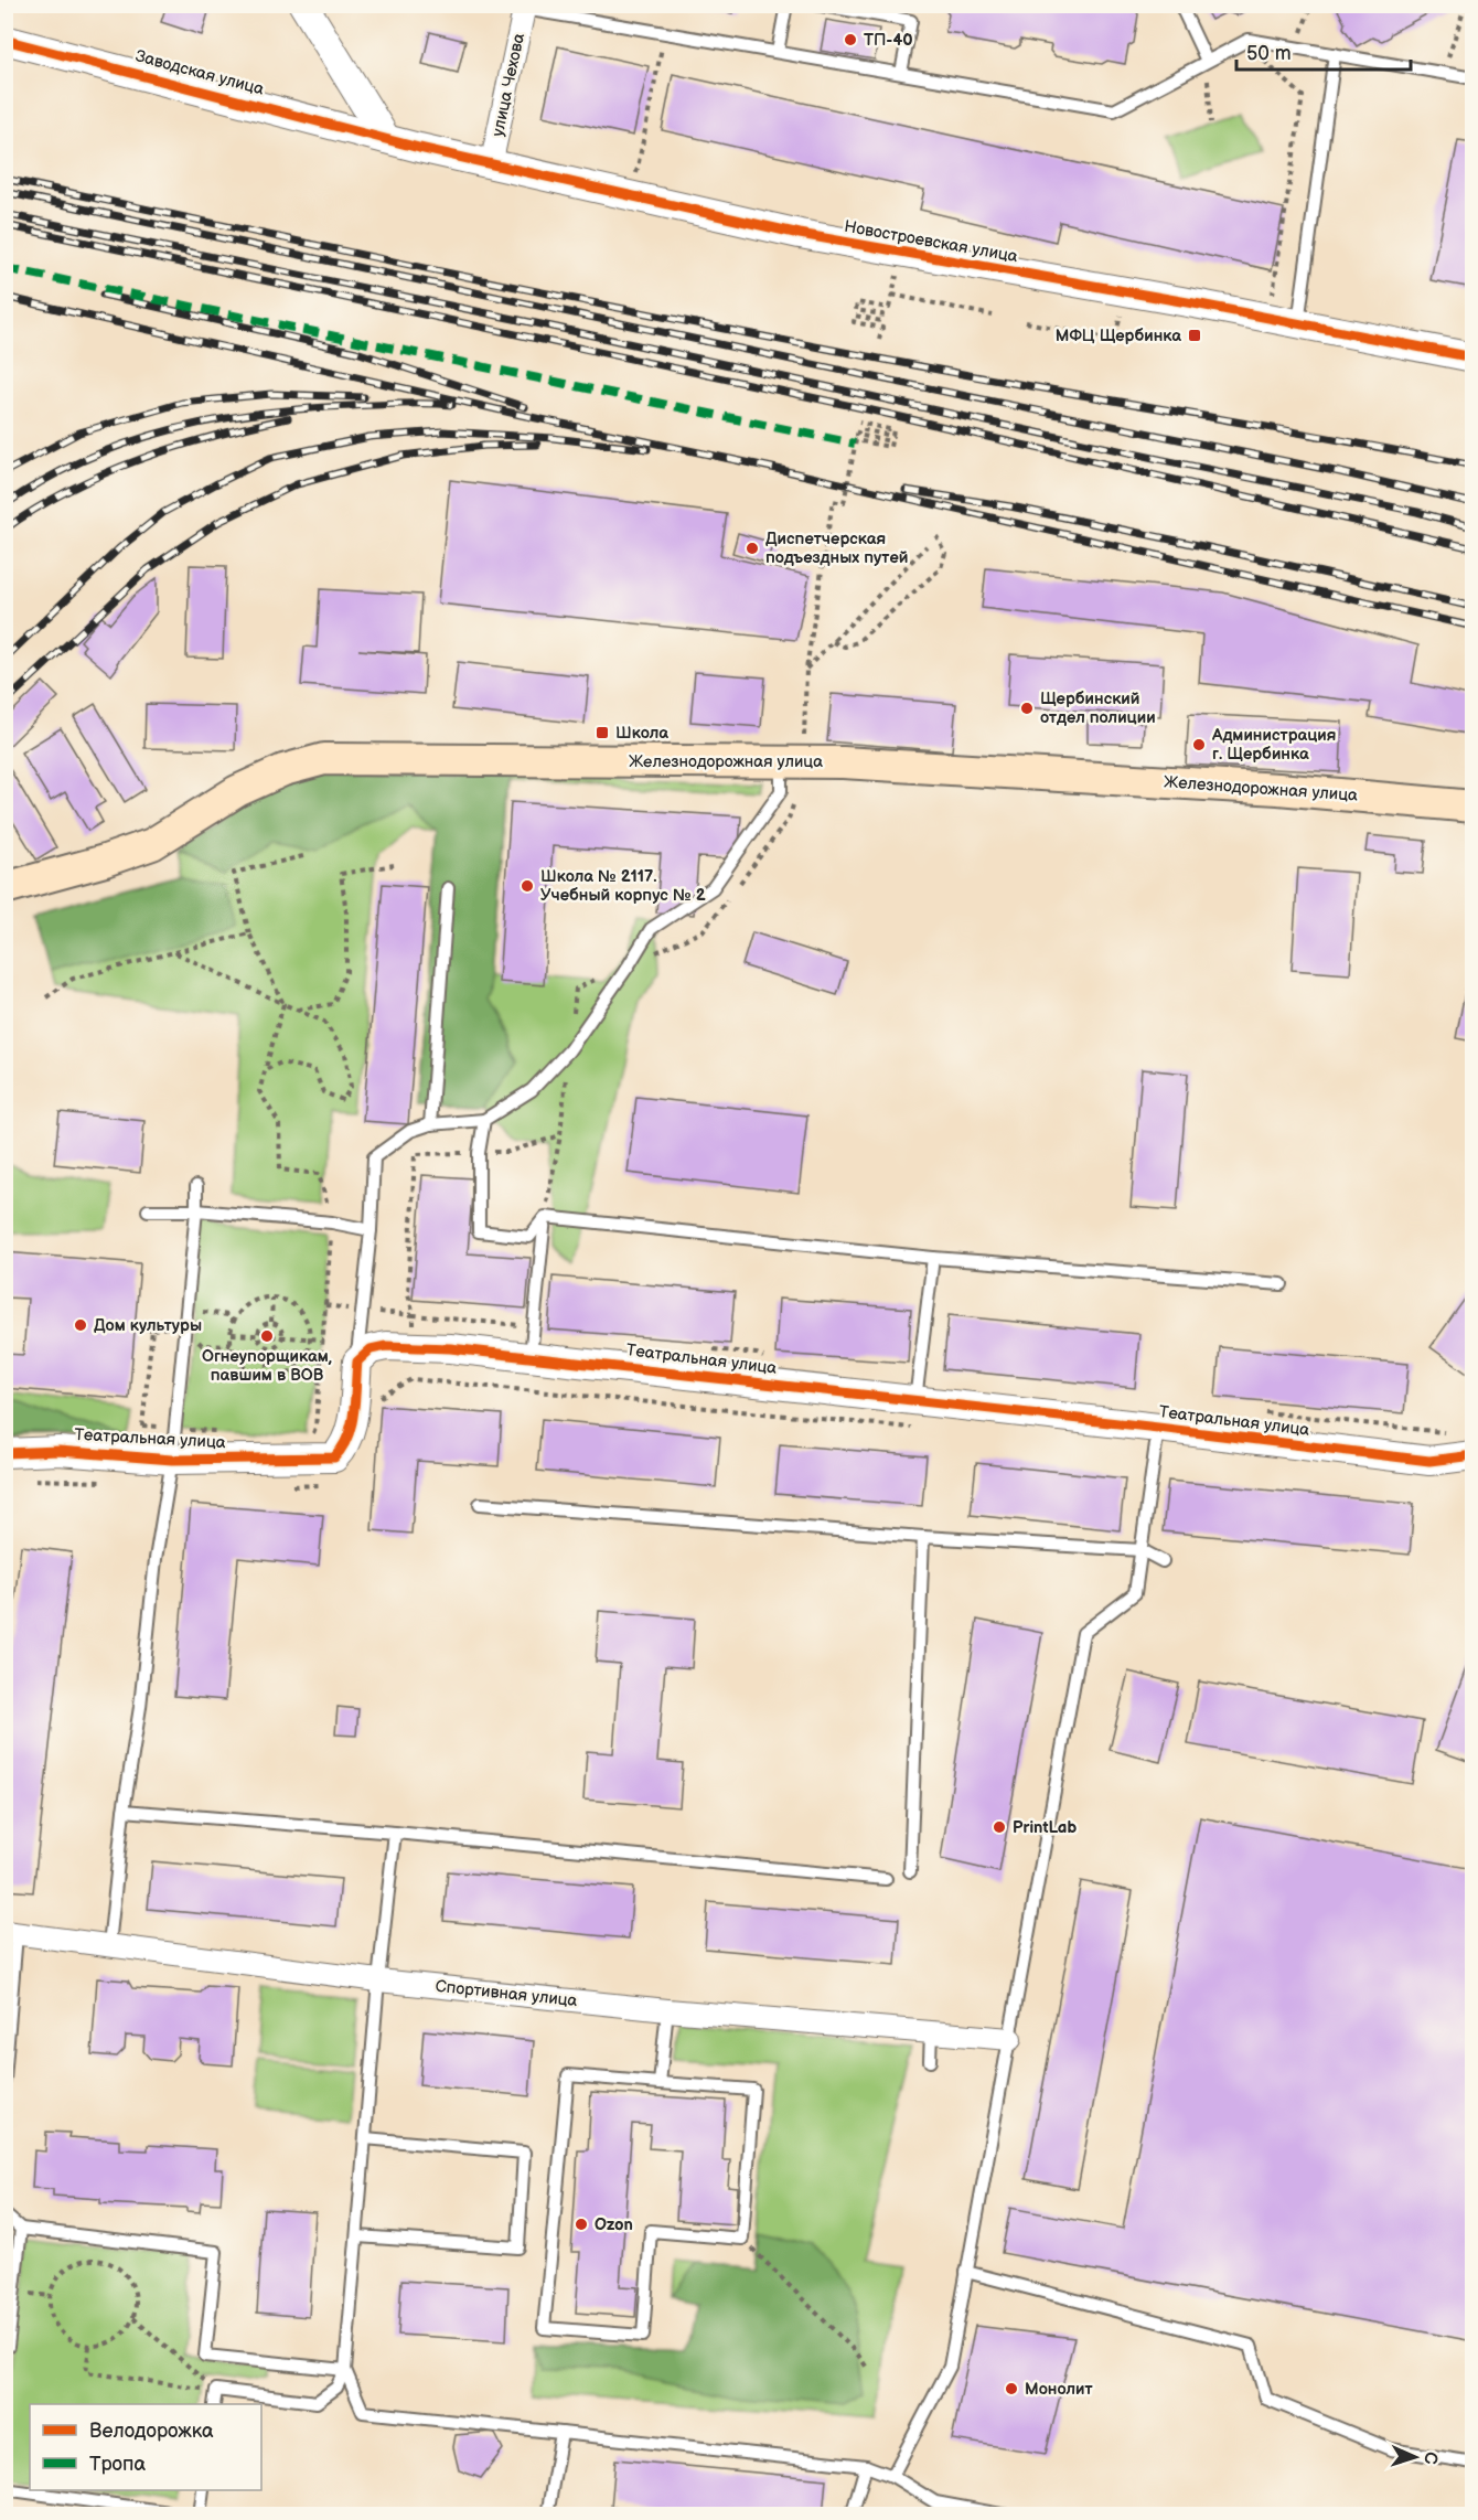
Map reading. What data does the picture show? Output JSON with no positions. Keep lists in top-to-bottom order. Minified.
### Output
{"streets":{"main road":["Железнодорожная улица"],"street":["Заводская улица","улица Чехова","Новостроевская улица","Театральная улица","Спортивная улица"]},"crossings":[["Заводская улица","Новостроевская улица"],["улица Чехова","Новостроевская улица"]],"places":{"other":["ТП-40","Диспетчерская подъездных путей","Щербинский отдел полиции","Администрация г. Щербинка","Школа № 2117. Учебный корпус № 2","Дом культуры","Огнеупорщикам, павшим в ВОВ","PrintLab","Ozon","Монолит"],"transit":["МФЦ Щербинка","Школа"]},"legend":["Велодорожка","Тропа"],"scale_bar":"50 m","north":"right"}
